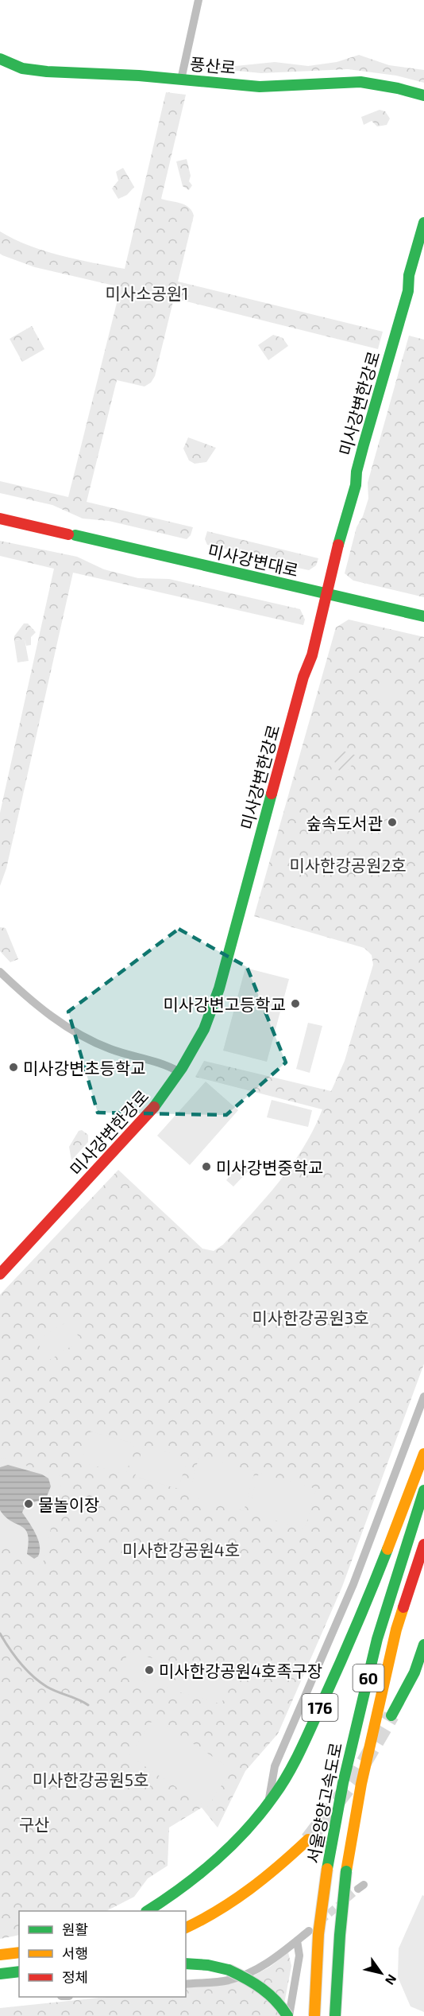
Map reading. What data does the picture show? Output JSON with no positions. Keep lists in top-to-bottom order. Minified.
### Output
{"streets":{"main road":["풍산로","미사강변한강로","미사강변대로","60","176","서울양양고속도로"]},"crossings":[["미사강변한강로","미사강변대로"]],"parks":["미사소공원1","미사한강공원2호","미사한강공원3호","미사한강공원4호","미사한강공원5호","구산"],"places":["숲속도서관","미사강변고등학교","미사강변초등학교","미사강변중학교","물놀이장","미사한강공원4호족구장"],"legend":["원활","서행","정체"],"north":"bottom right"}
